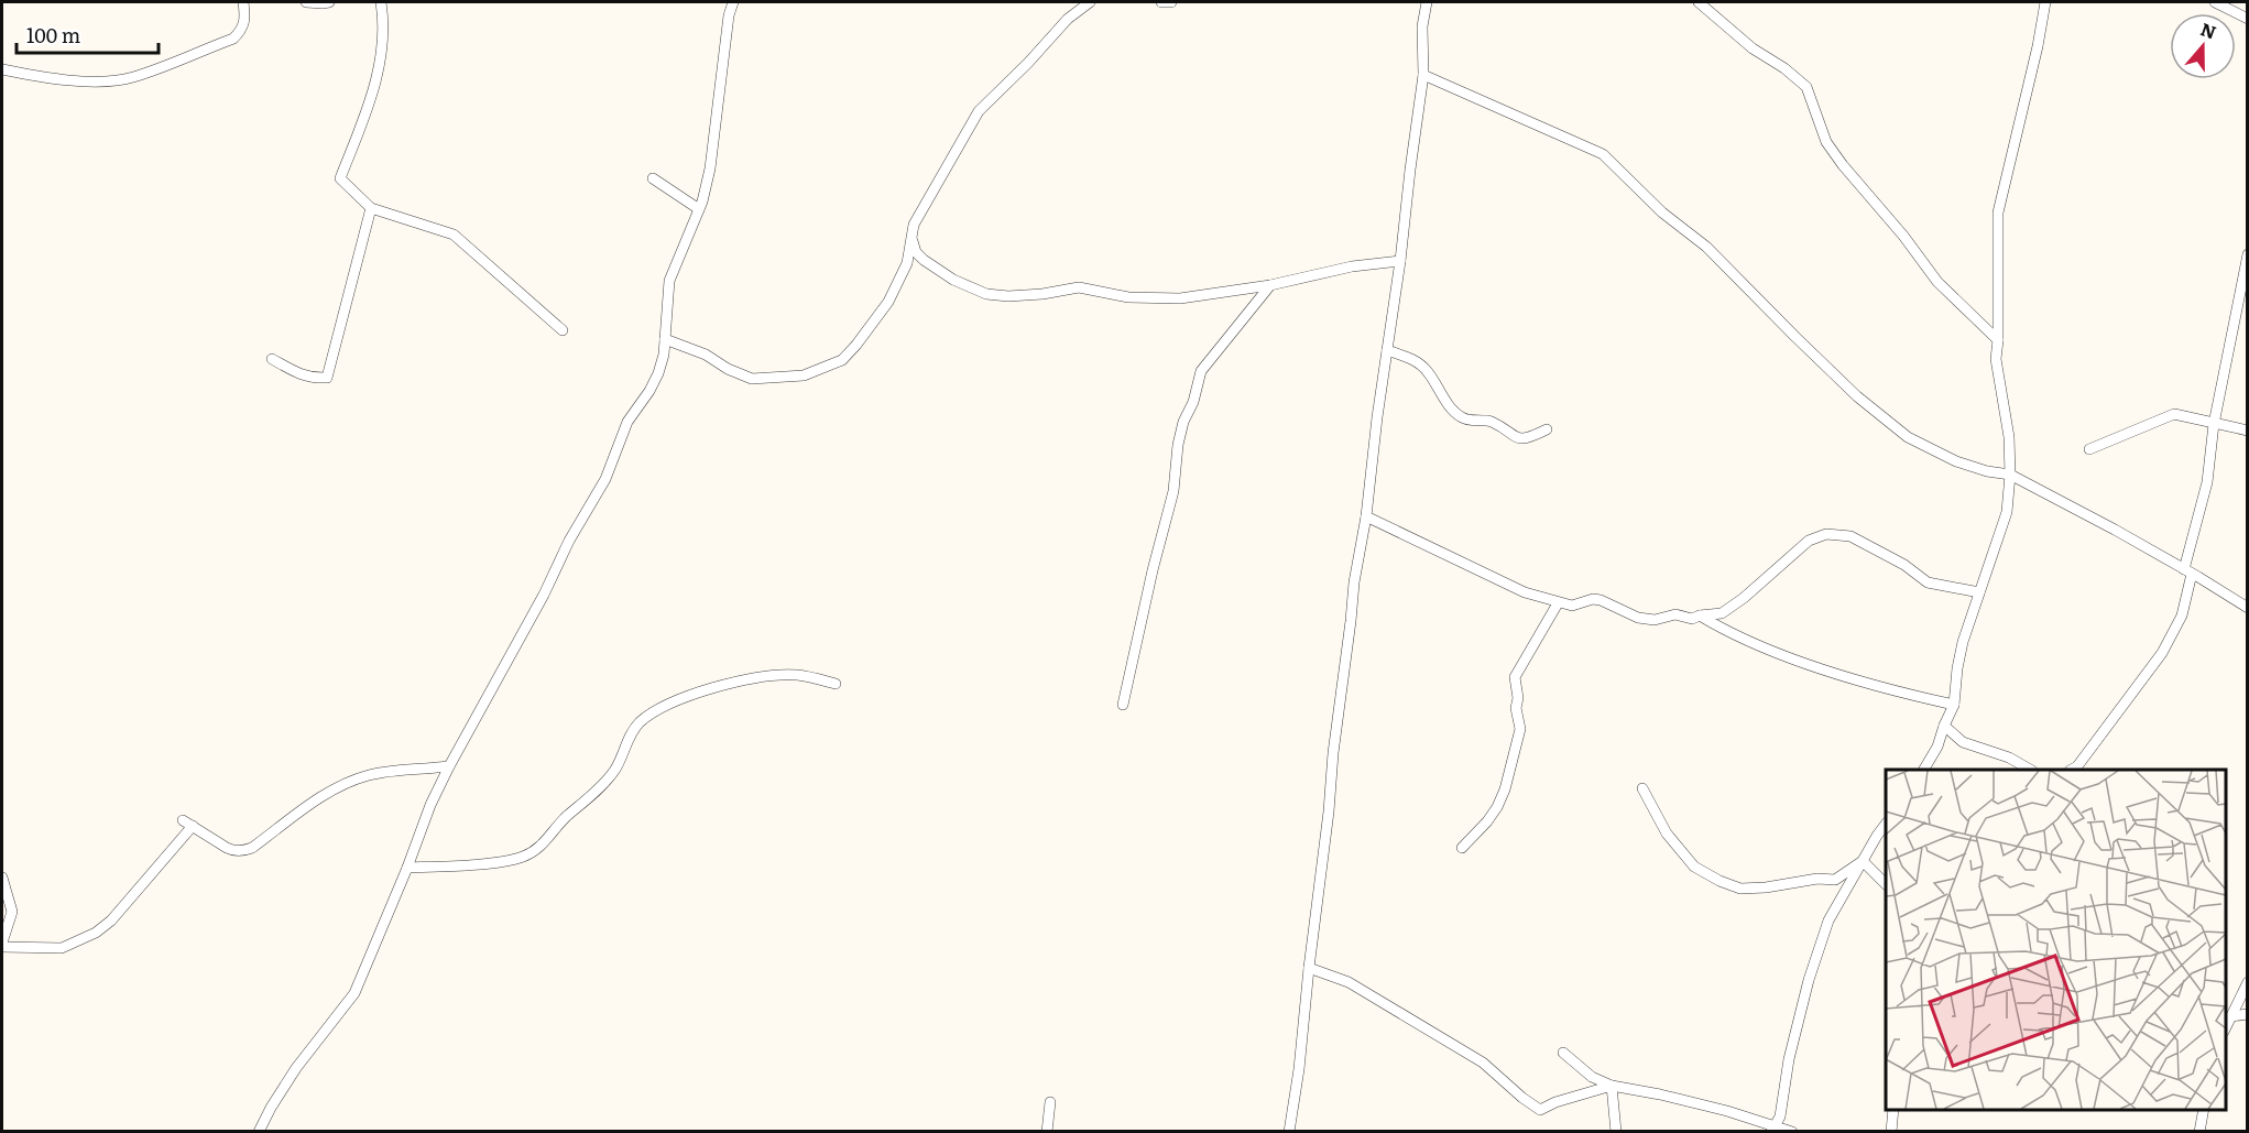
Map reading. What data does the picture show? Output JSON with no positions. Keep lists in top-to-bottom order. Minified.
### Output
{"scale_bar":"100 m","north":"top"}
